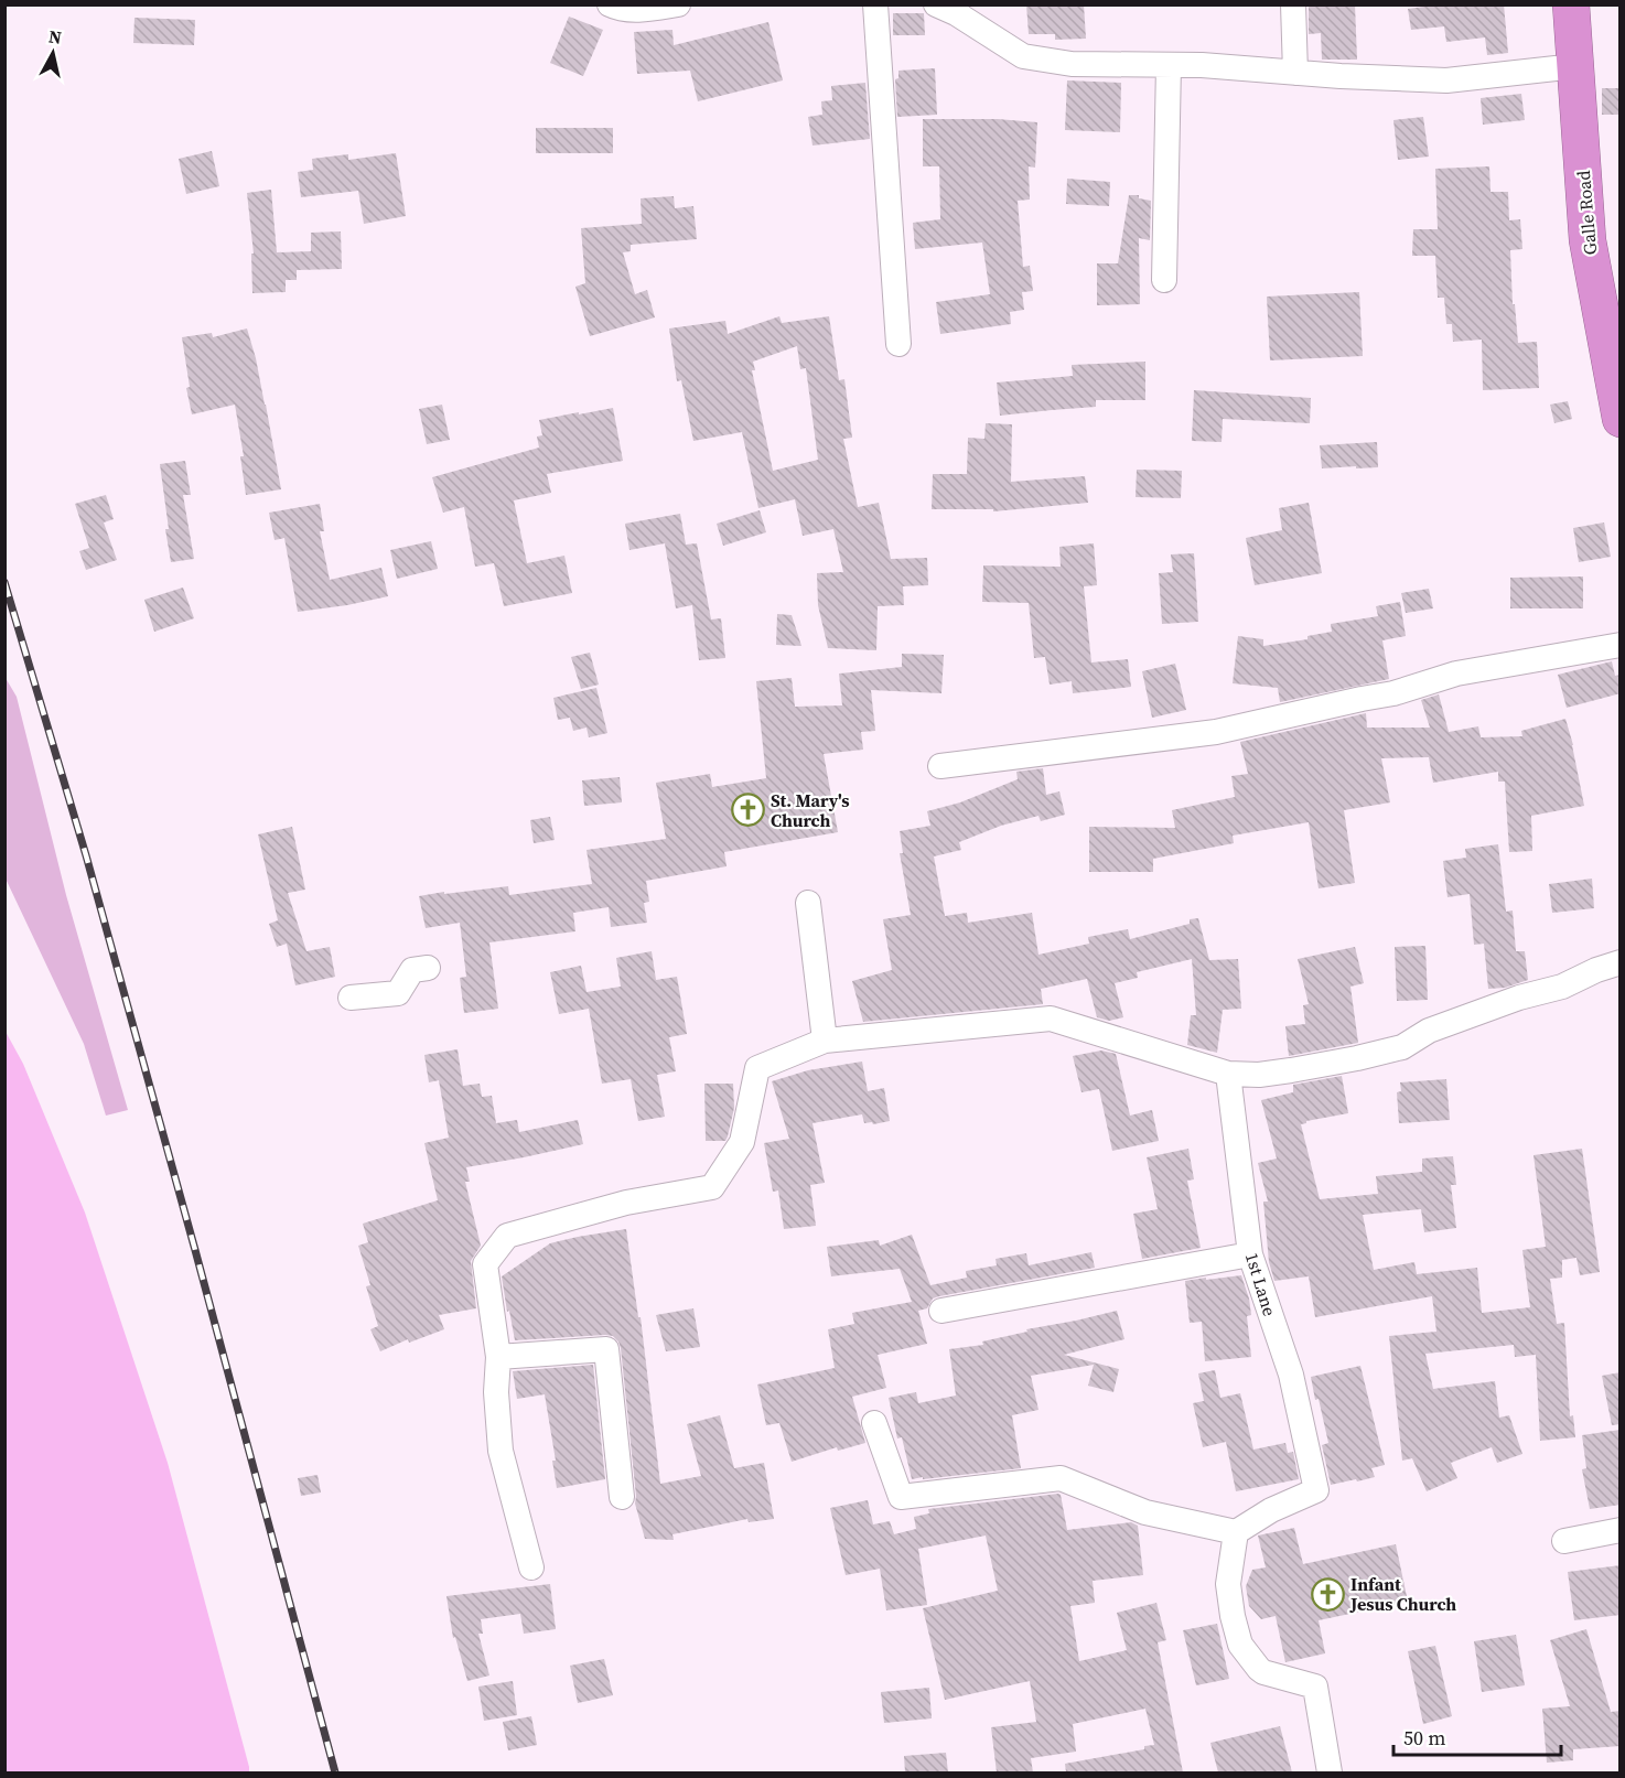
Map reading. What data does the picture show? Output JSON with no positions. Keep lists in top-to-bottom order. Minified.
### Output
{"streets":{"highway":["Galle Road"],"street":["1st Lane"]},"places":{"church":["St. Mary's Church","Infant Jesus Church"]},"scale_bar":"50 m","north":"top"}
